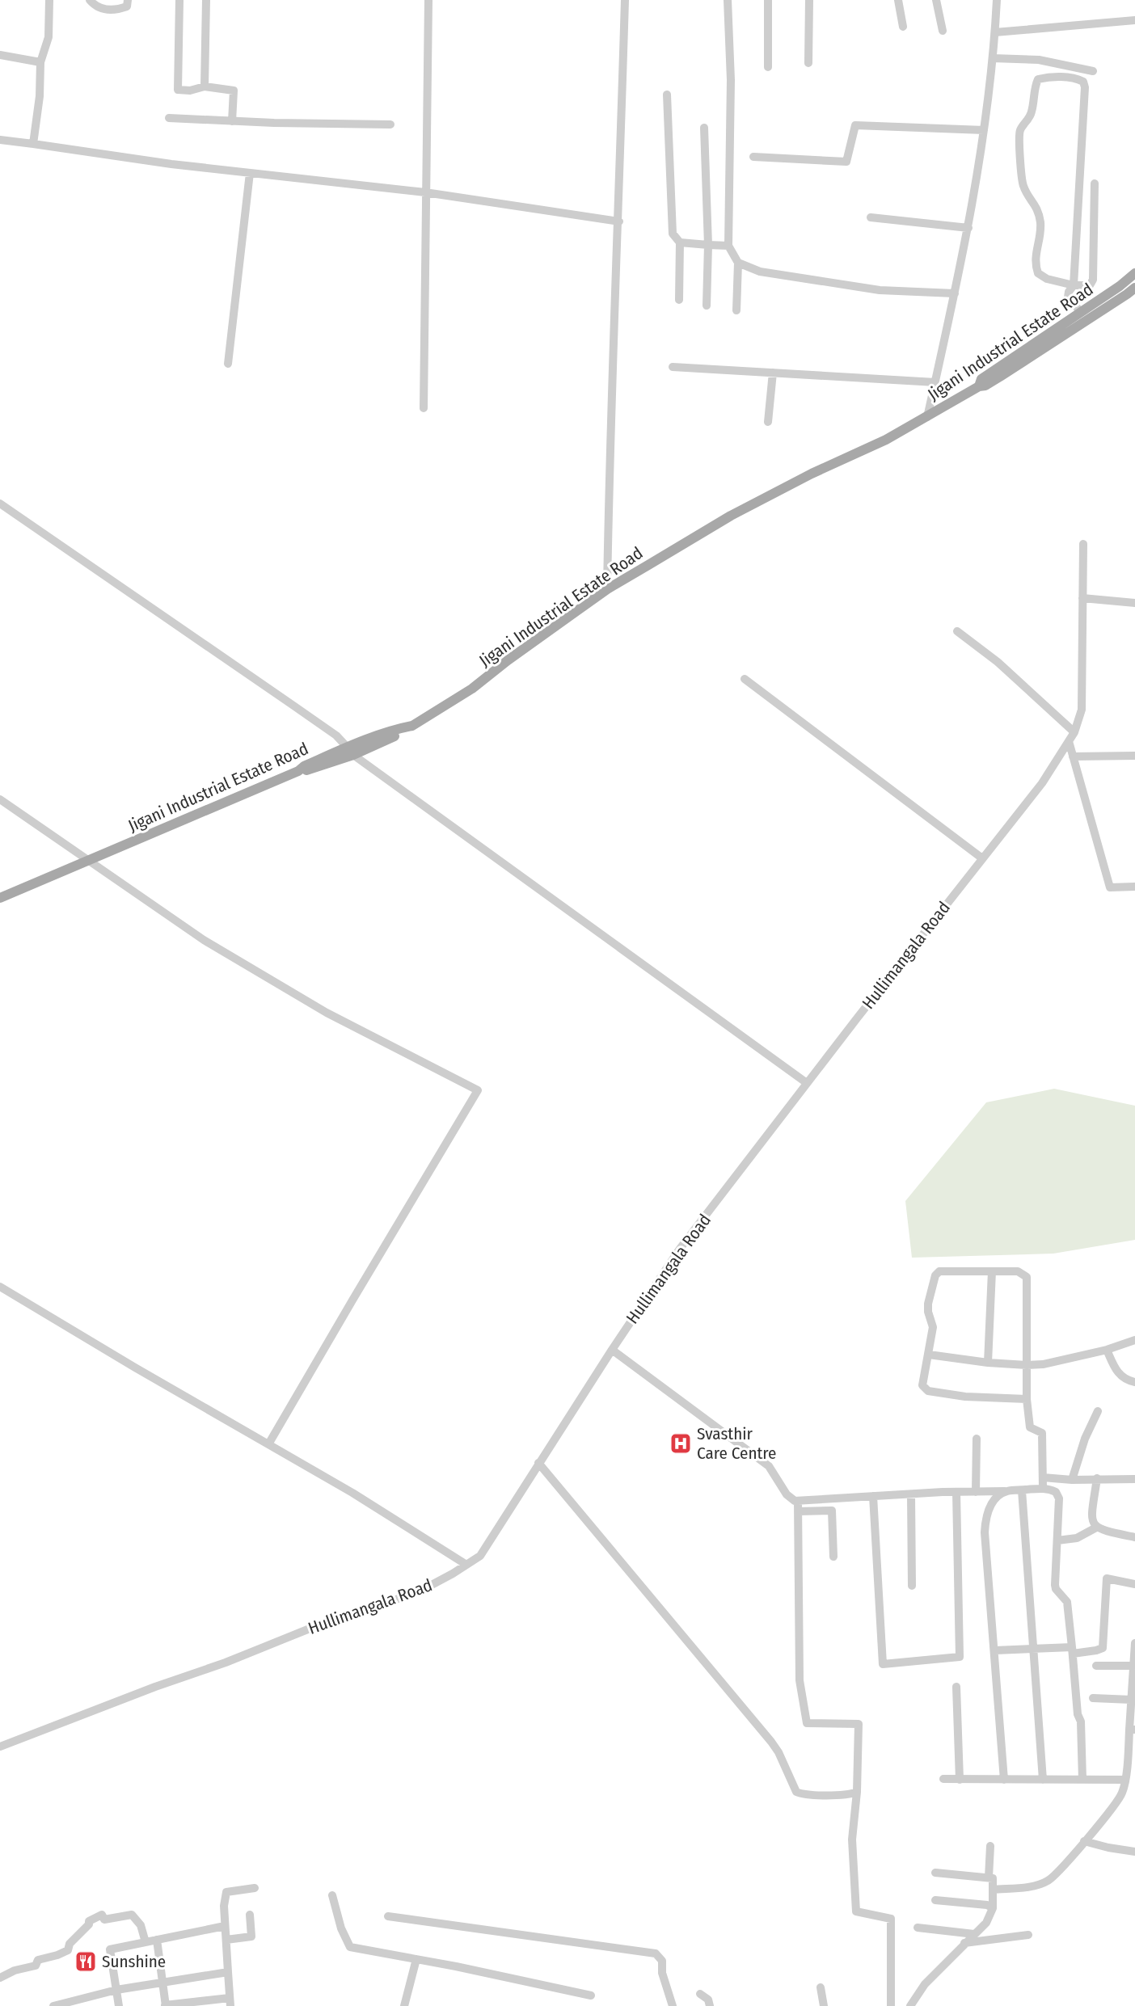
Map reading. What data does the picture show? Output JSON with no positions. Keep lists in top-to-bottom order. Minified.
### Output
{"streets":{"main road":["Jigani Industrial Estate Road"],"street":["Hullimangala Road"]},"places":{"hospital":["Svasthir Care Centre"],"restaurant":["Sunshine"]}}
